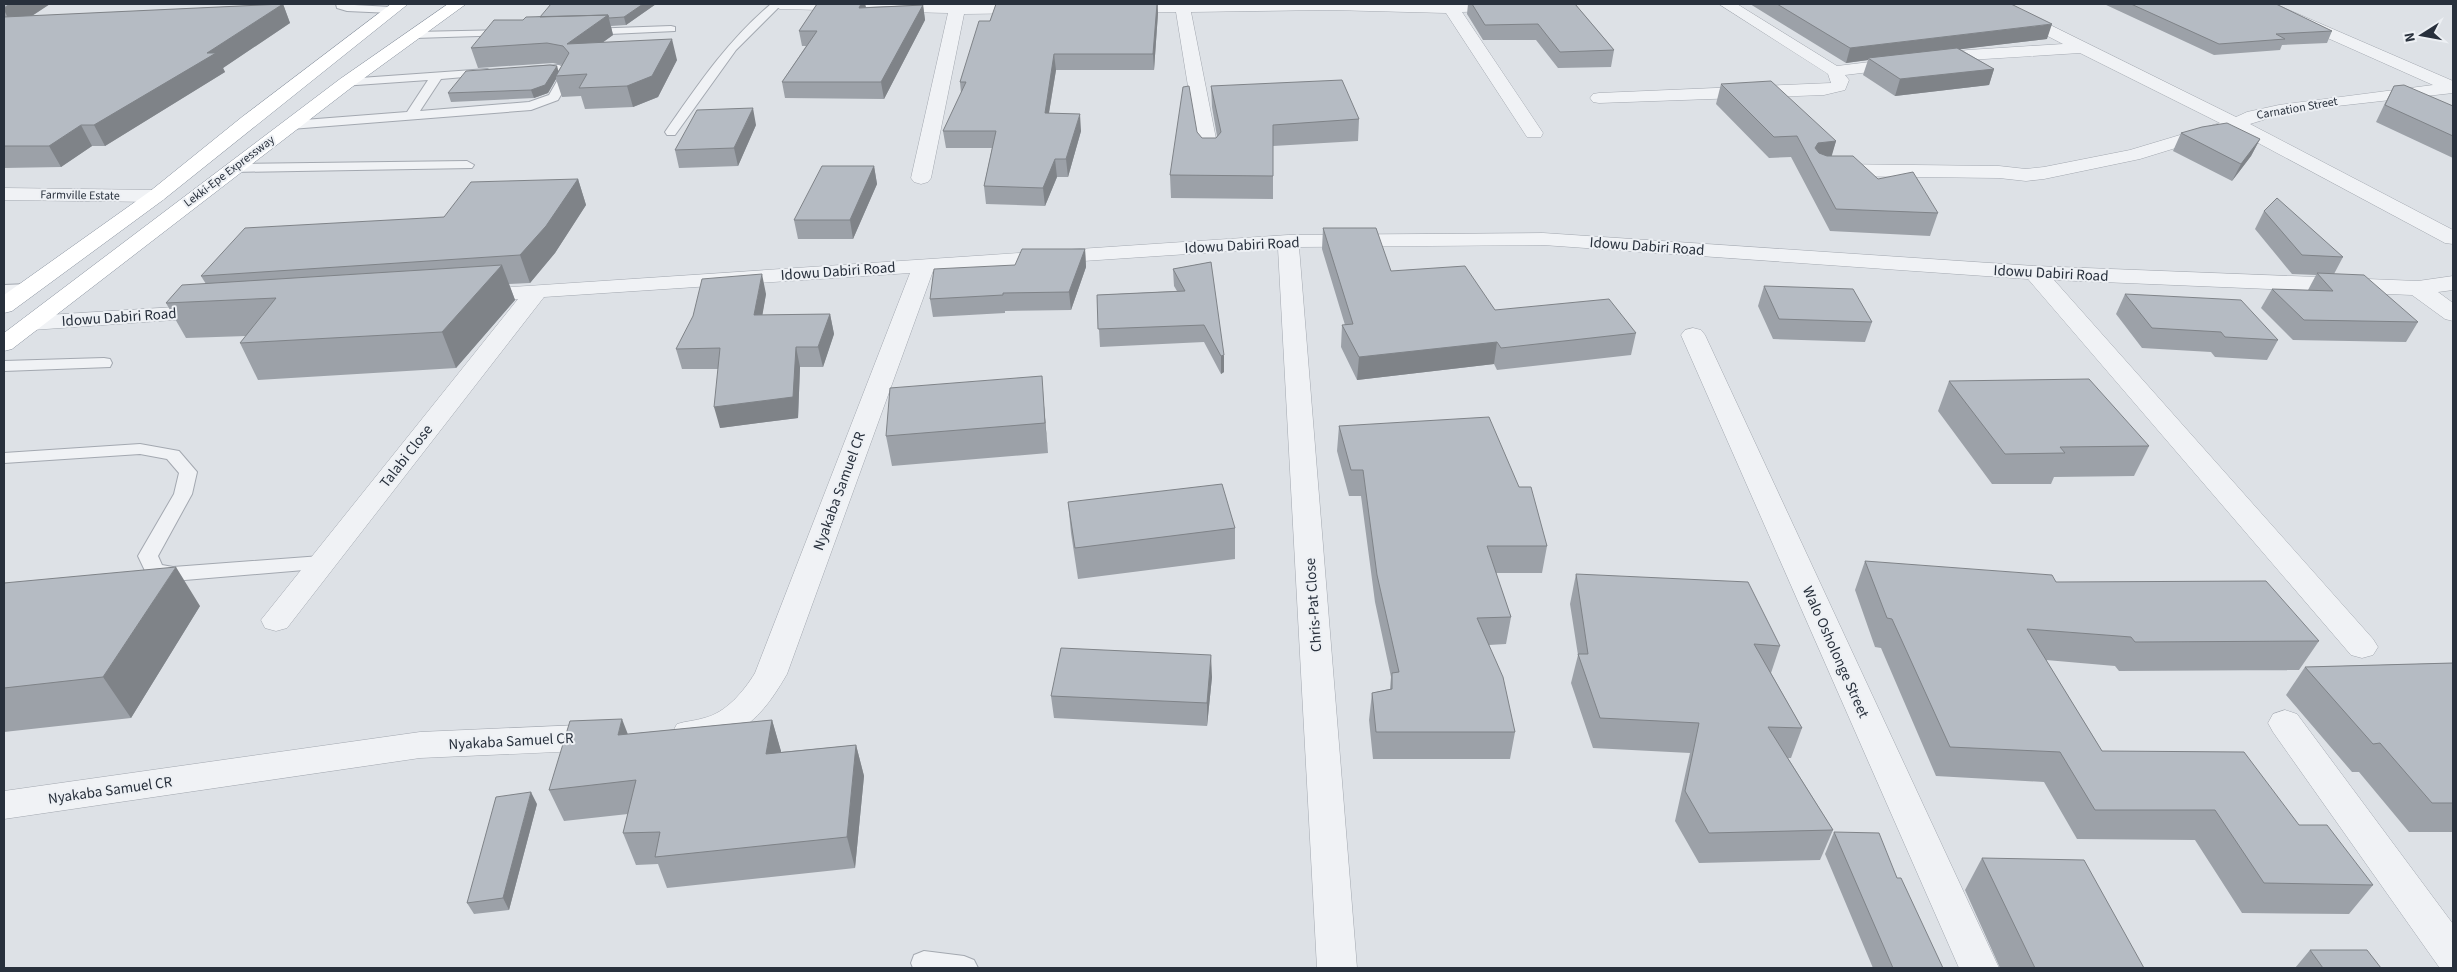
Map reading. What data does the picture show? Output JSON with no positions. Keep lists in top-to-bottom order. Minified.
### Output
{"streets":{"highway":["Lekki-Epe Expressway"],"street":["Carnation Street","Farmville Estate","Idowu Dabiri Road","Talabi Close","Nyakaba Samuel CR","Chris-Pat Close","Walo Osholonge Street"]},"crossings":[["Lekki-Epe Expressway","Farmville Estate"],["Lekki-Epe Expressway","Idowu Dabiri Road"],["Idowu Dabiri Road","Talabi Close"],["Idowu Dabiri Road","Nyakaba Samuel CR"],["Idowu Dabiri Road","Chris-Pat Close"]],"north":"left"}
